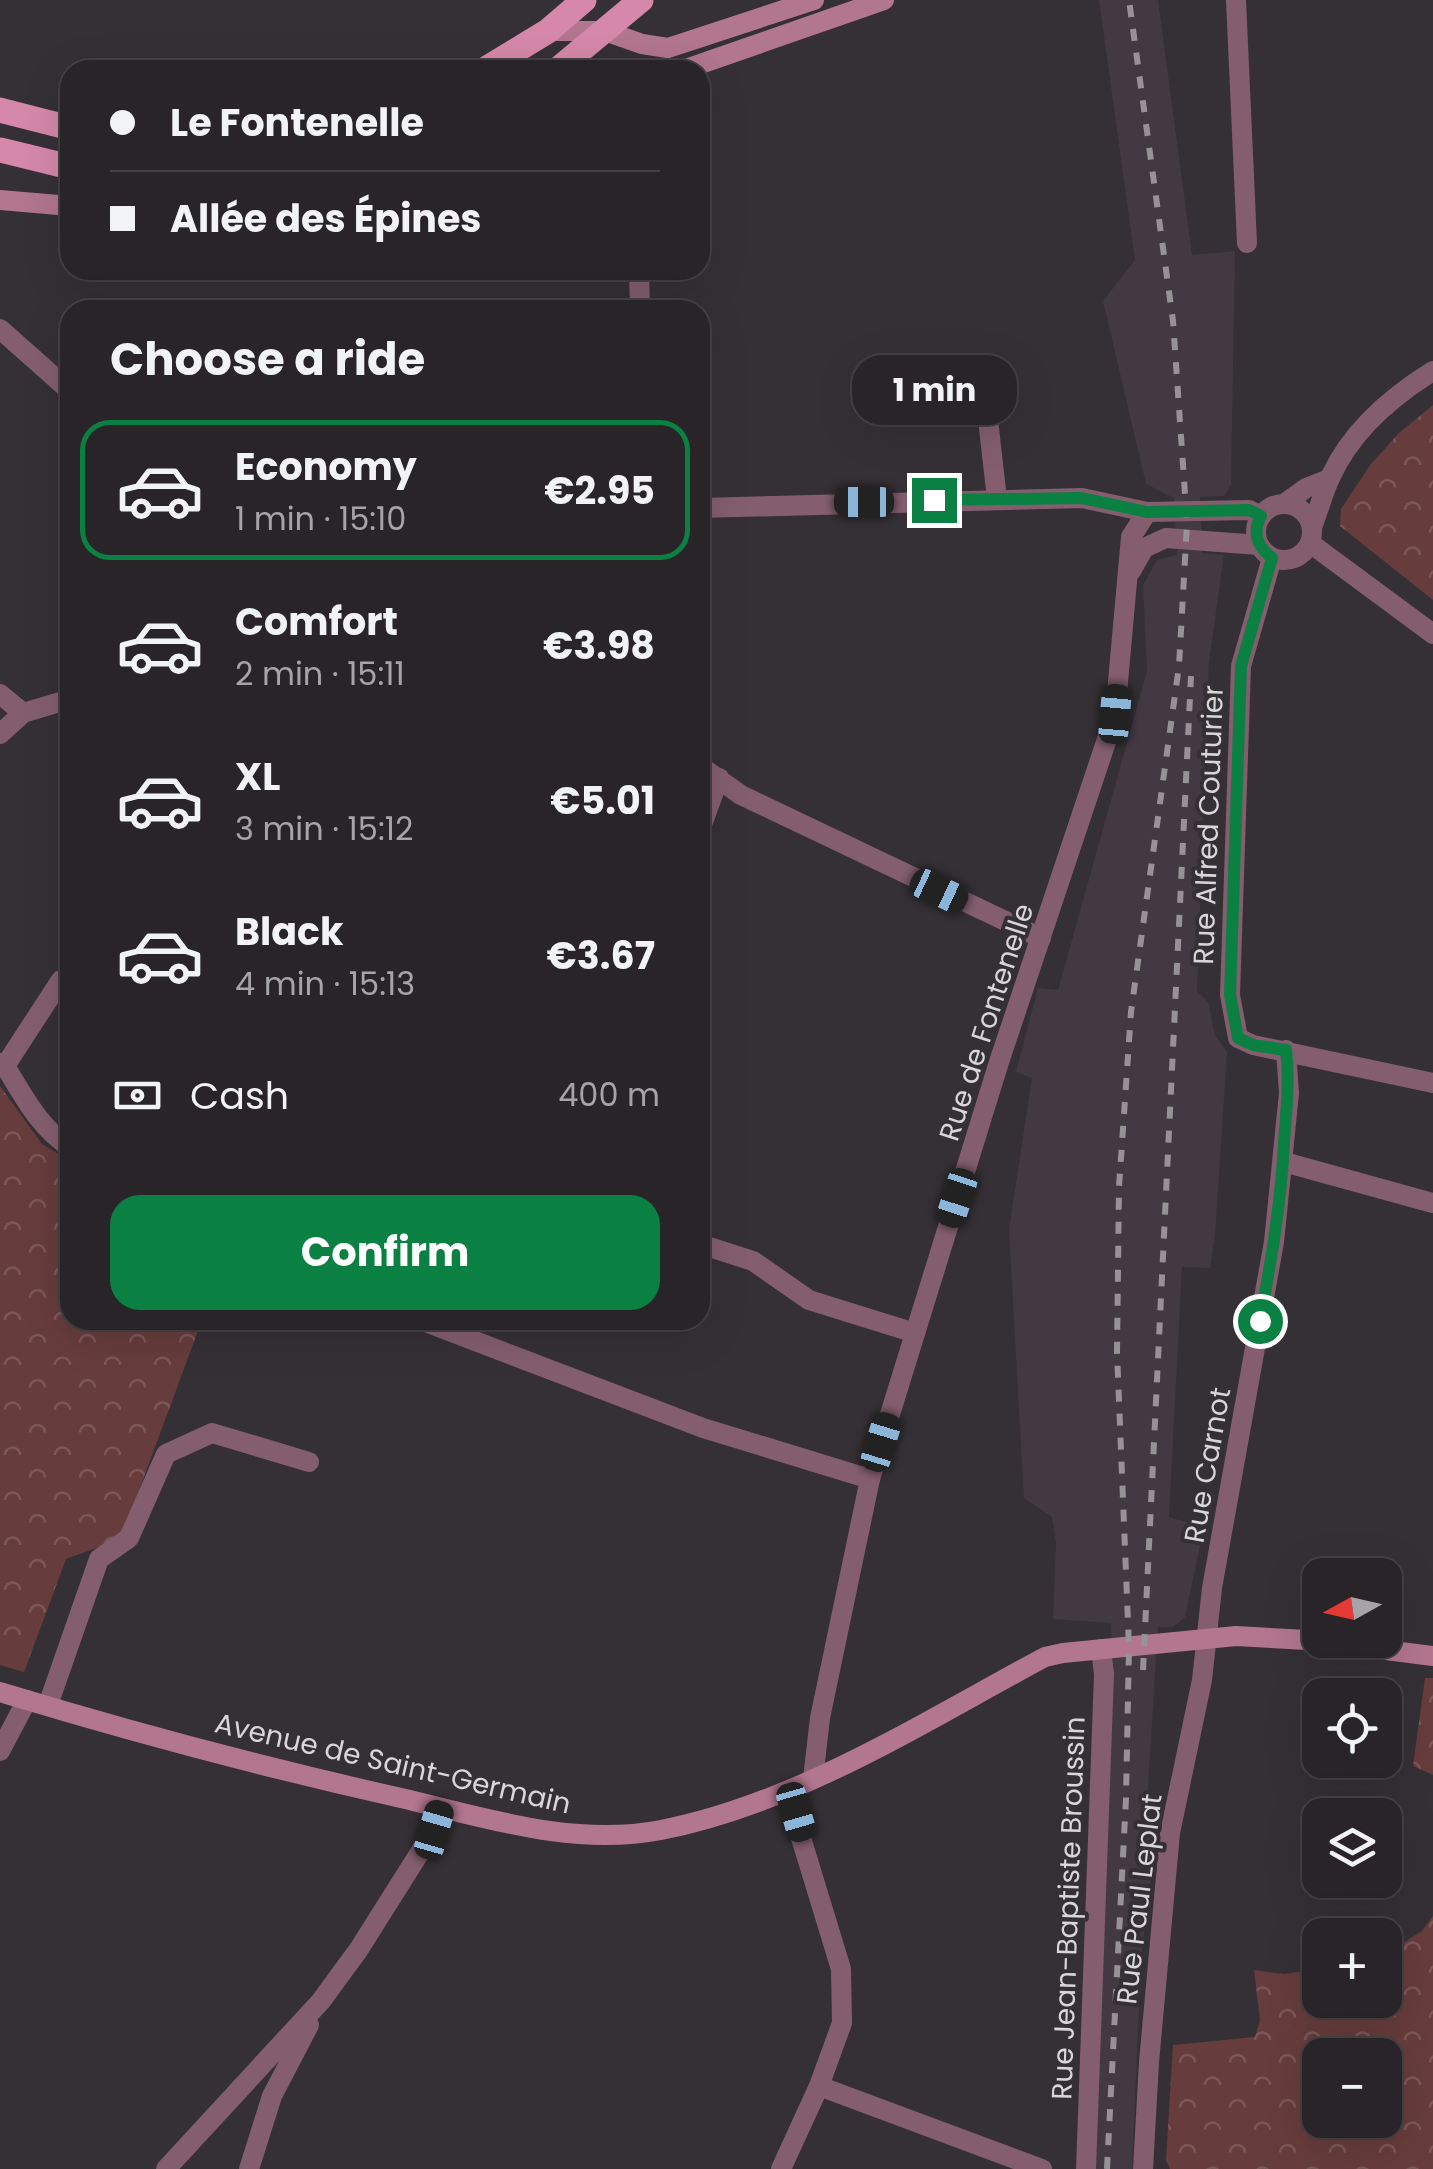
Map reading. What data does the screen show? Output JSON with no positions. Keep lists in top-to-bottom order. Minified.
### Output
{"streets":{"main road":["Avenue de Saint-Germain"],"street":["Rue Alfred Couturier","Rue de Fontenelle","Rue Carnot","Rue Paul Leplat","Rue Jean-Baptiste Broussin"]},"crossings":[["Rue Alfred Couturier","Rue Carnot"],["Rue de Fontenelle","Avenue de Saint-Germain"],["Rue Carnot","Avenue de Saint-Germain"],["Rue Carnot","Rue Paul Leplat"],["Avenue de Saint-Germain","Rue Paul Leplat"],["Avenue de Saint-Germain","Rue Jean-Baptiste Broussin"]],"north":"left","page":{"banner":["Le Fontenelle","Allée des Épines"],"heading":"Choose a ride","bubble":"1 min","list":[{"name":"Economy","note":"1 min · 15:10","value":"€2.95"},{"name":"Comfort","note":"2 min · 15:11","value":"€3.98"},{"name":"XL","note":"3 min · 15:12","value":"€5.01"},{"name":"Black","note":"4 min · 15:13","value":"€3.67"}],"pay":["Cash","400 m"],"buttons":"Confirm","map_buttons":["+","−"]}}
